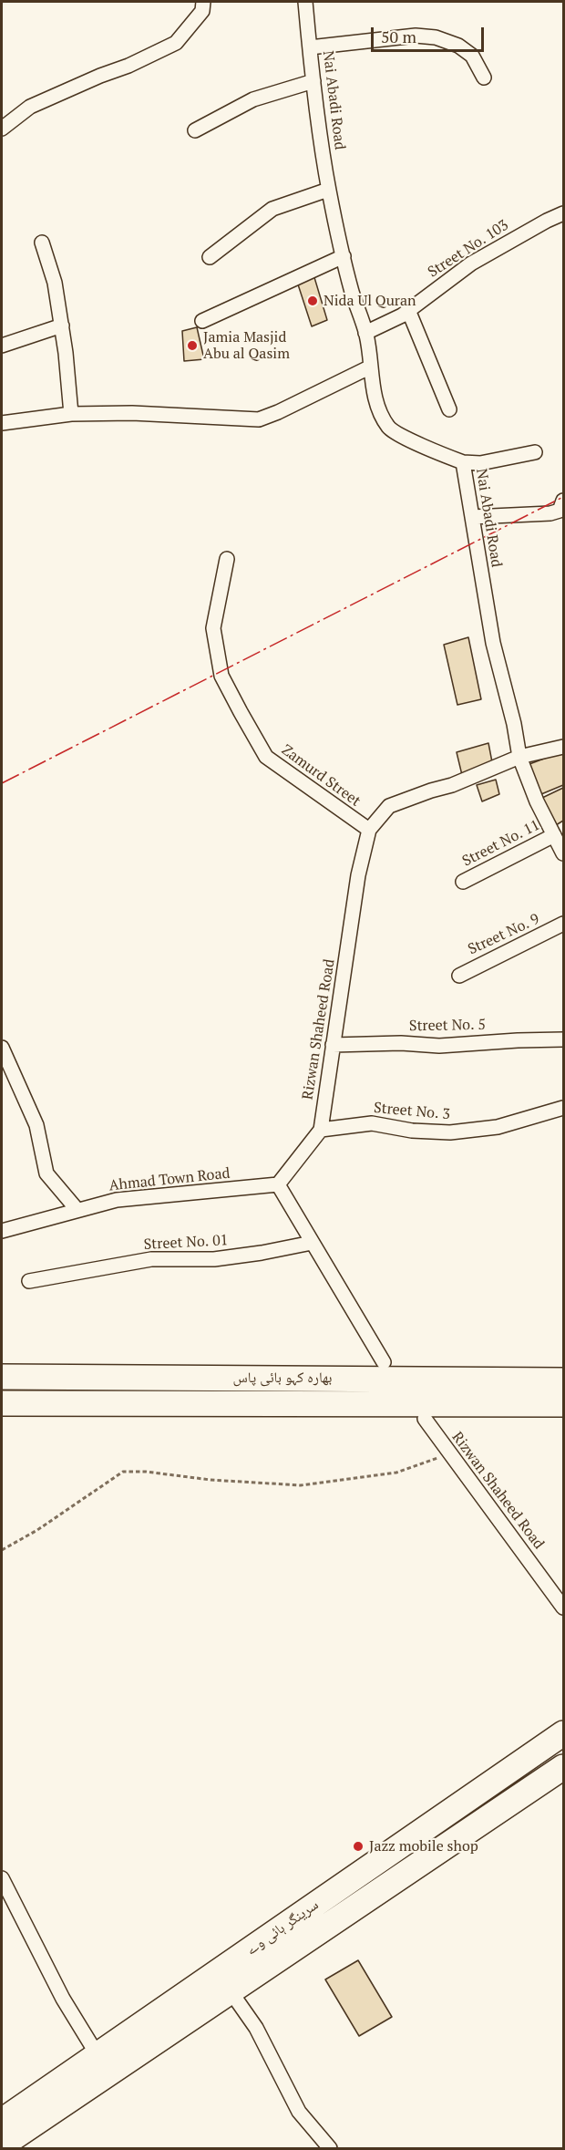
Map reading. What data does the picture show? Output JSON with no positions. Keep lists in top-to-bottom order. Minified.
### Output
{"streets":{"highway":["بھارہ کہو بائی پاس","سرینگر ہائی وے"],"street":["Nai Abadi Road","Street No. 103","Zamurd Street","Street No. 11","Street No. 9","Street No. 5","Rizwan Shaheed Road","Street No. 3","Ahmad Town Road","Street No. 01"]},"crossings":[["Nai Abadi Road","Street No. 103"],["Nai Abadi Road","Street No. 11"],["Nai Abadi Road","Rizwan Shaheed Road"],["Zamurd Street","Rizwan Shaheed Road"],["Street No. 5","Rizwan Shaheed Road"],["Rizwan Shaheed Road","Street No. 3"]],"places":["Nida Ul Quran","Jamia Masjid Abu al Qasim","Jazz mobile shop"],"scale_bar":"50 m"}
